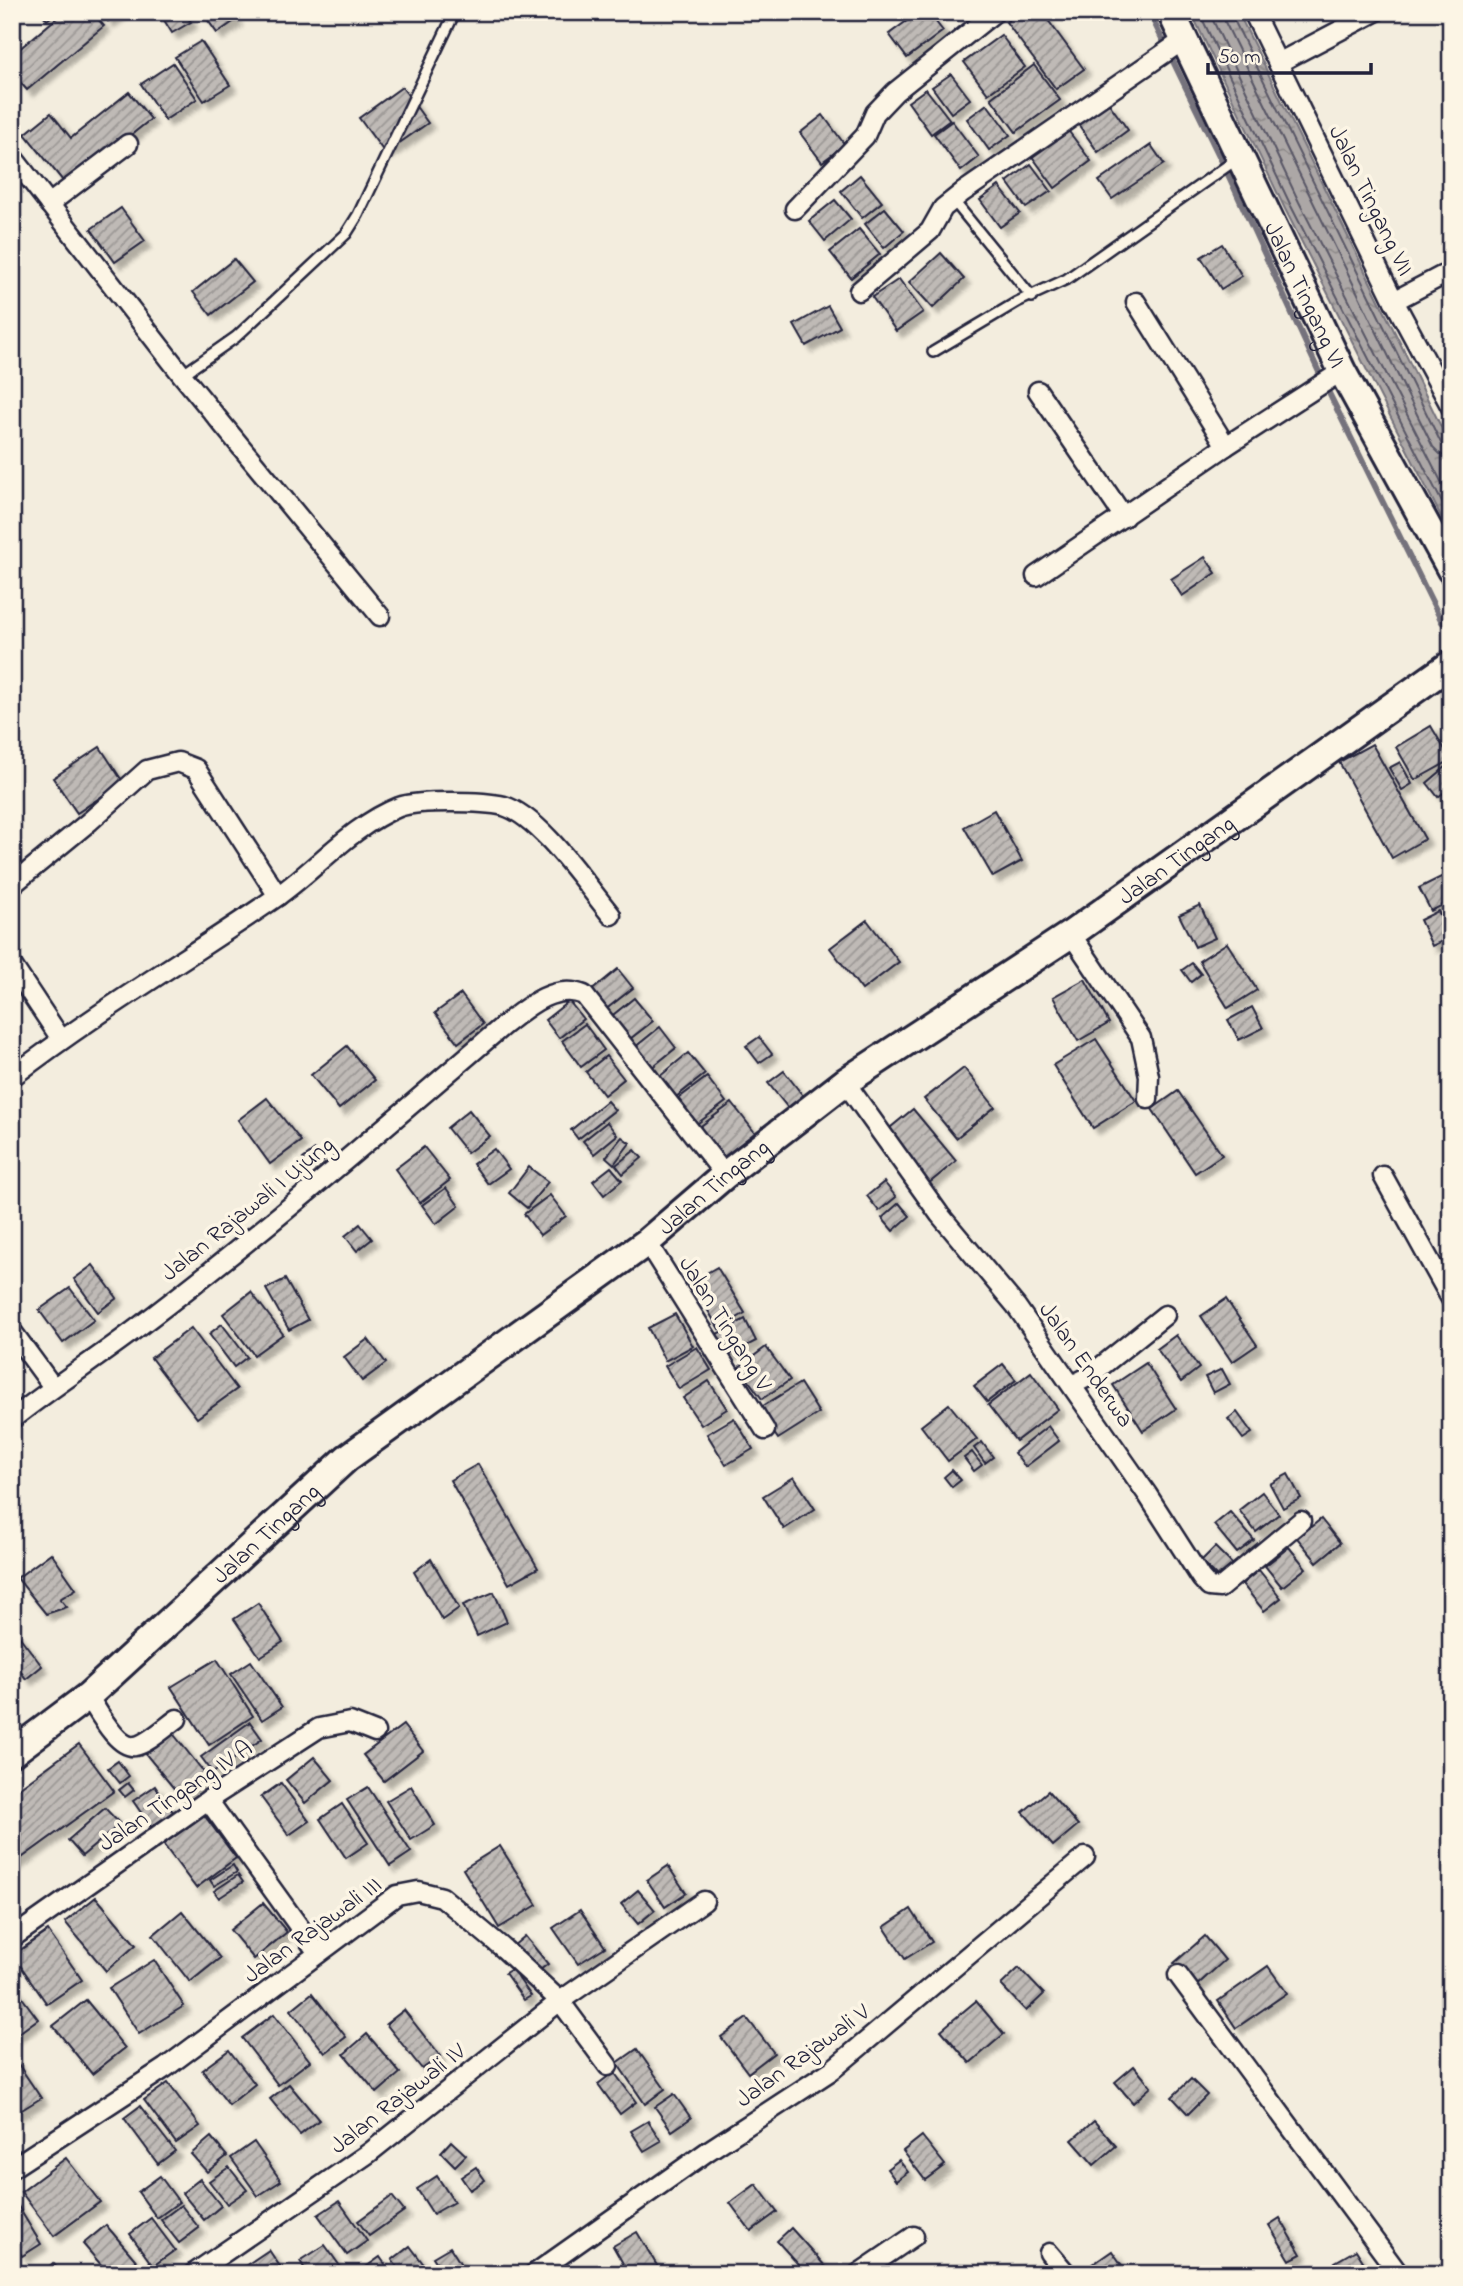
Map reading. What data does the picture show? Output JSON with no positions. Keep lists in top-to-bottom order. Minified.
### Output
{"streets":{"main road":["Jalan Tingang VI","Jalan Tingang"],"street":["Jalan Tingang VII","Jalan Rajawali I Ujung","Jalan Tingang V","Jalan Enderwa","Jalan Tingang IV A","Jalan Rajawali III","Jalan Rajawali V","Jalan Rajawali IV"]},"crossings":[["Jalan Tingang","Jalan Rajawali I Ujung"],["Jalan Tingang","Jalan Tingang V"],["Jalan Tingang","Jalan Enderwa"],["Jalan Rajawali III","Jalan Rajawali IV"]],"scale_bar":"50 m"}
